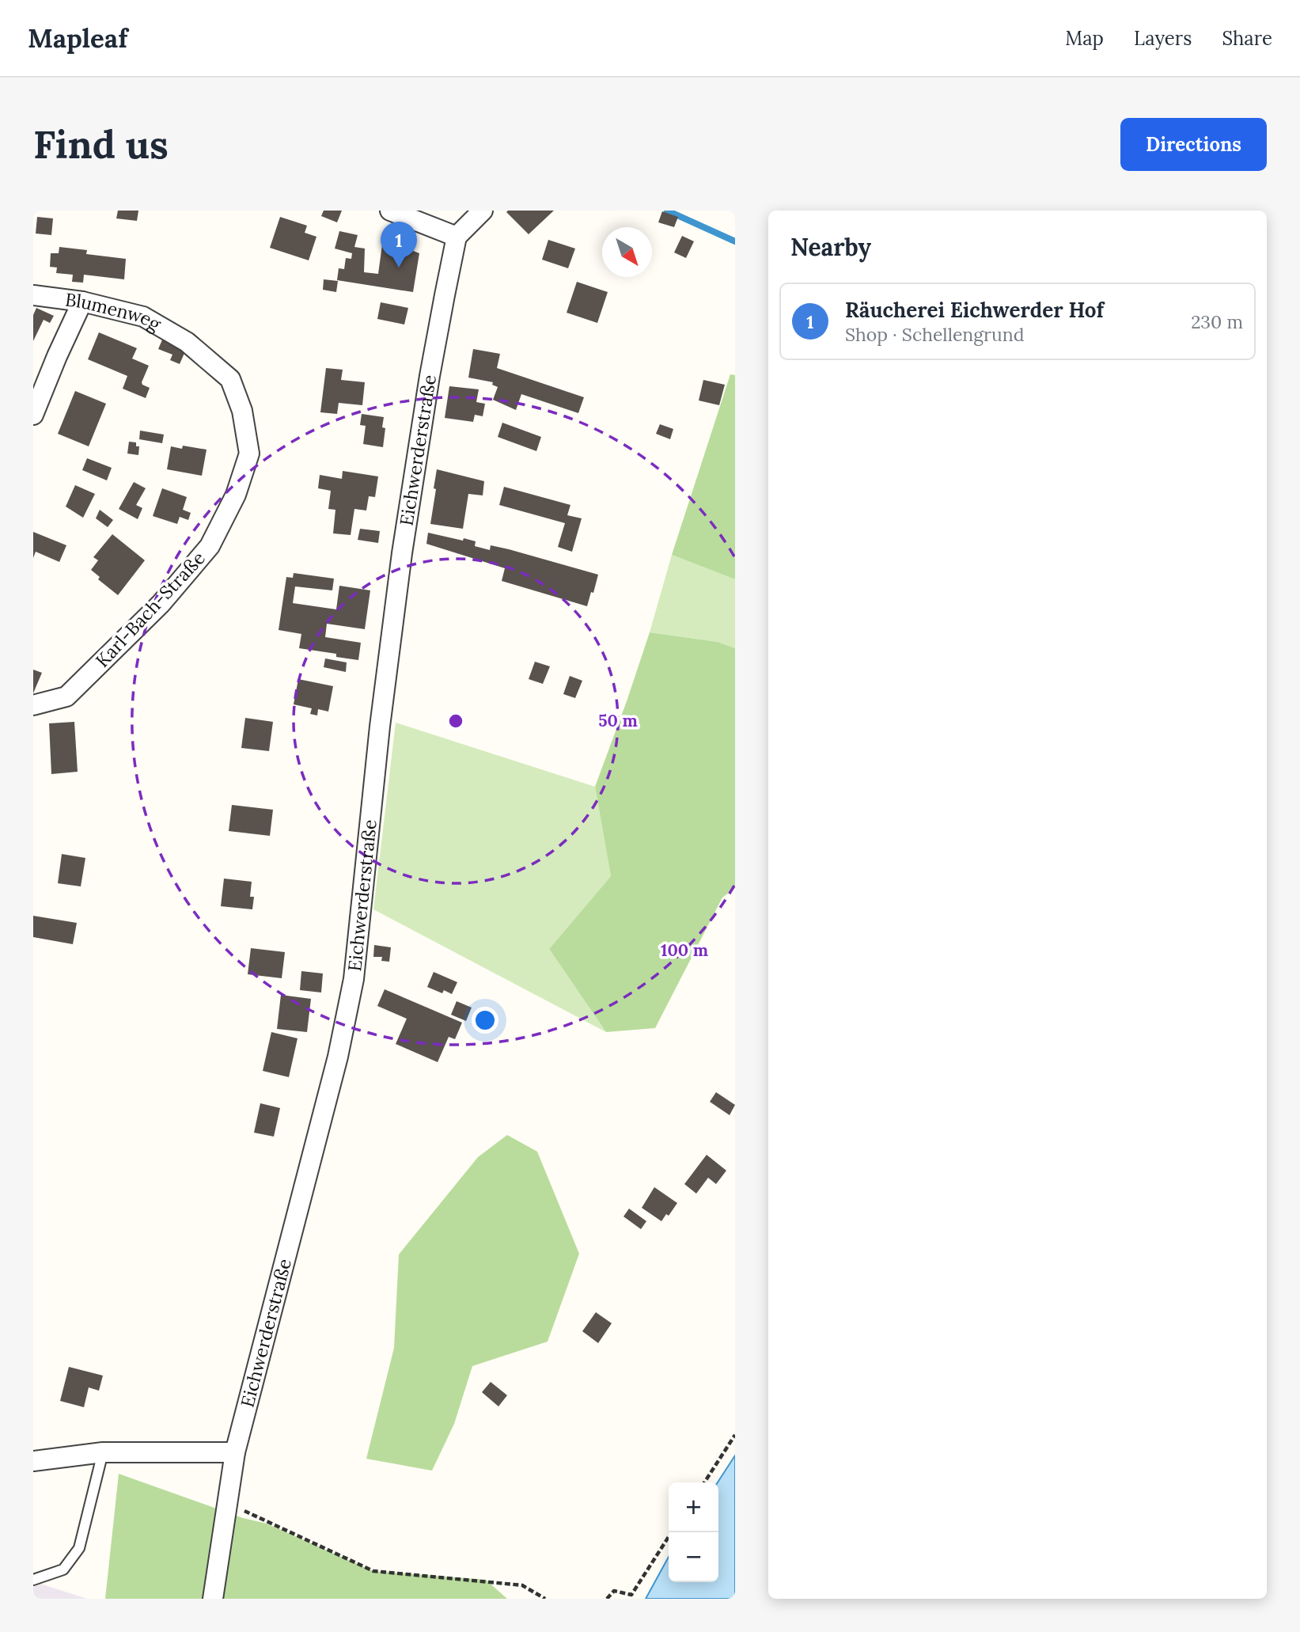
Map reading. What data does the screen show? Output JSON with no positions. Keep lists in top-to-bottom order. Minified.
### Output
{"streets":{"street":["Blumenweg","Eichwerderstraße","Karl-Bach-Straße"]},"crossings":[["Blumenweg","Karl-Bach-Straße"]],"north":"bottom right","page":{"header":"Mapleaf","nav":["Map","Layers","Share"],"buttons":"Directions","title":"Find us","heading":"Nearby","pins":"1","list":[{"mark":"1","name":"Räucherei Eichwerder Hof","note":"Shop · Schellengrund","value":"230 m"}],"map_buttons":["+","−"]},"rings":["50 m","100 m"]}
